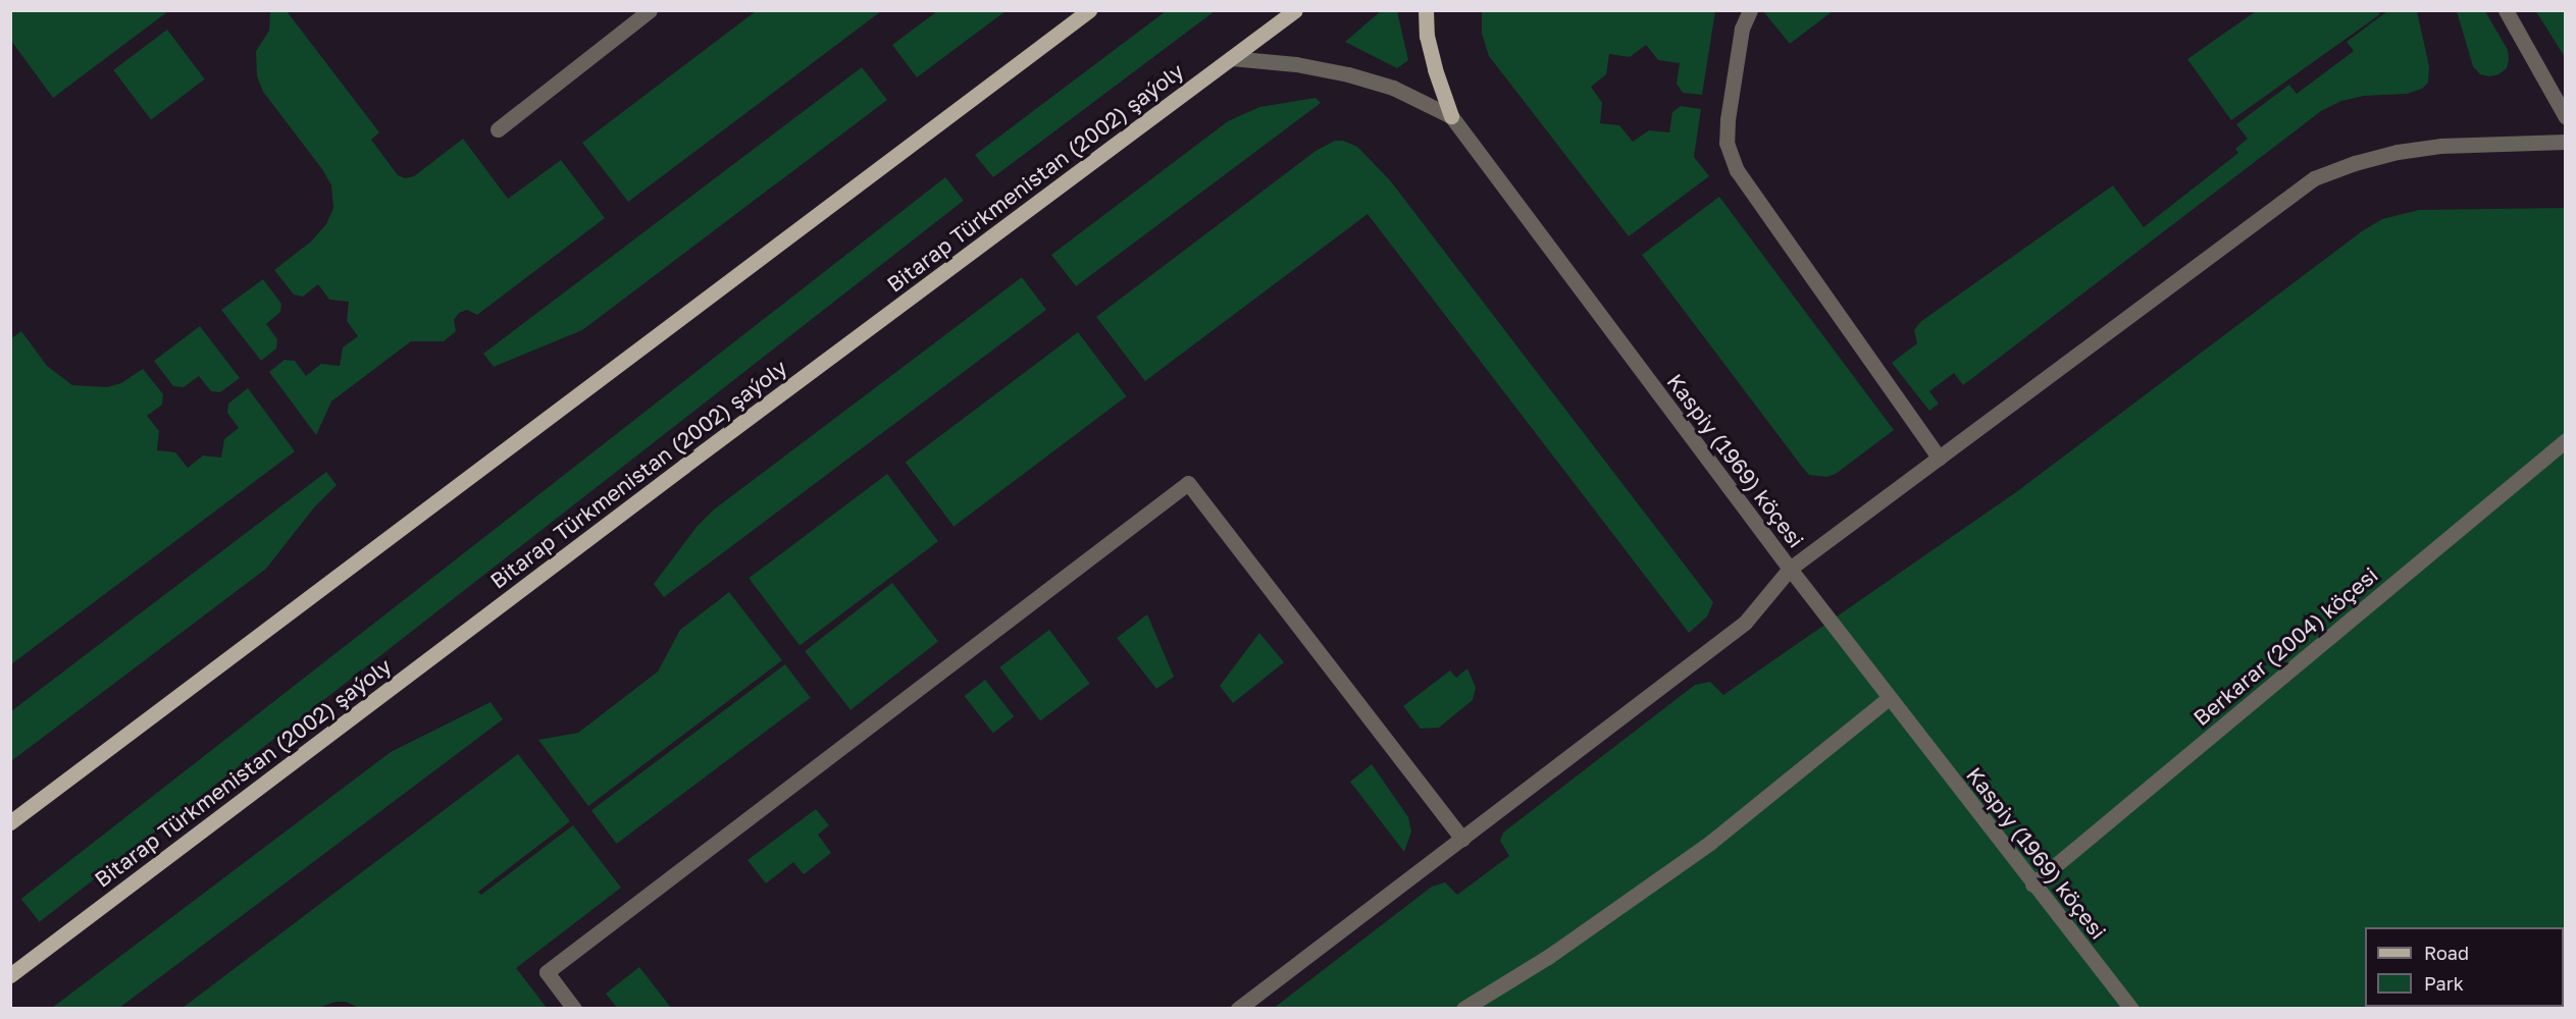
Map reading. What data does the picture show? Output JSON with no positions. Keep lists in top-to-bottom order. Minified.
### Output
{"streets":{"main road":["Bitarap Türkmenistan (2002) şaýoly"],"street":["Kaspiy (1969) köçesi","Berkarar (2004) köçesi"]},"crossings":[["Bitarap Türkmenistan (2002) şaýoly","Kaspiy (1969) köçesi"],["Kaspiy (1969) köçesi","Berkarar (2004) köçesi"]],"legend":["Road","Park"]}
